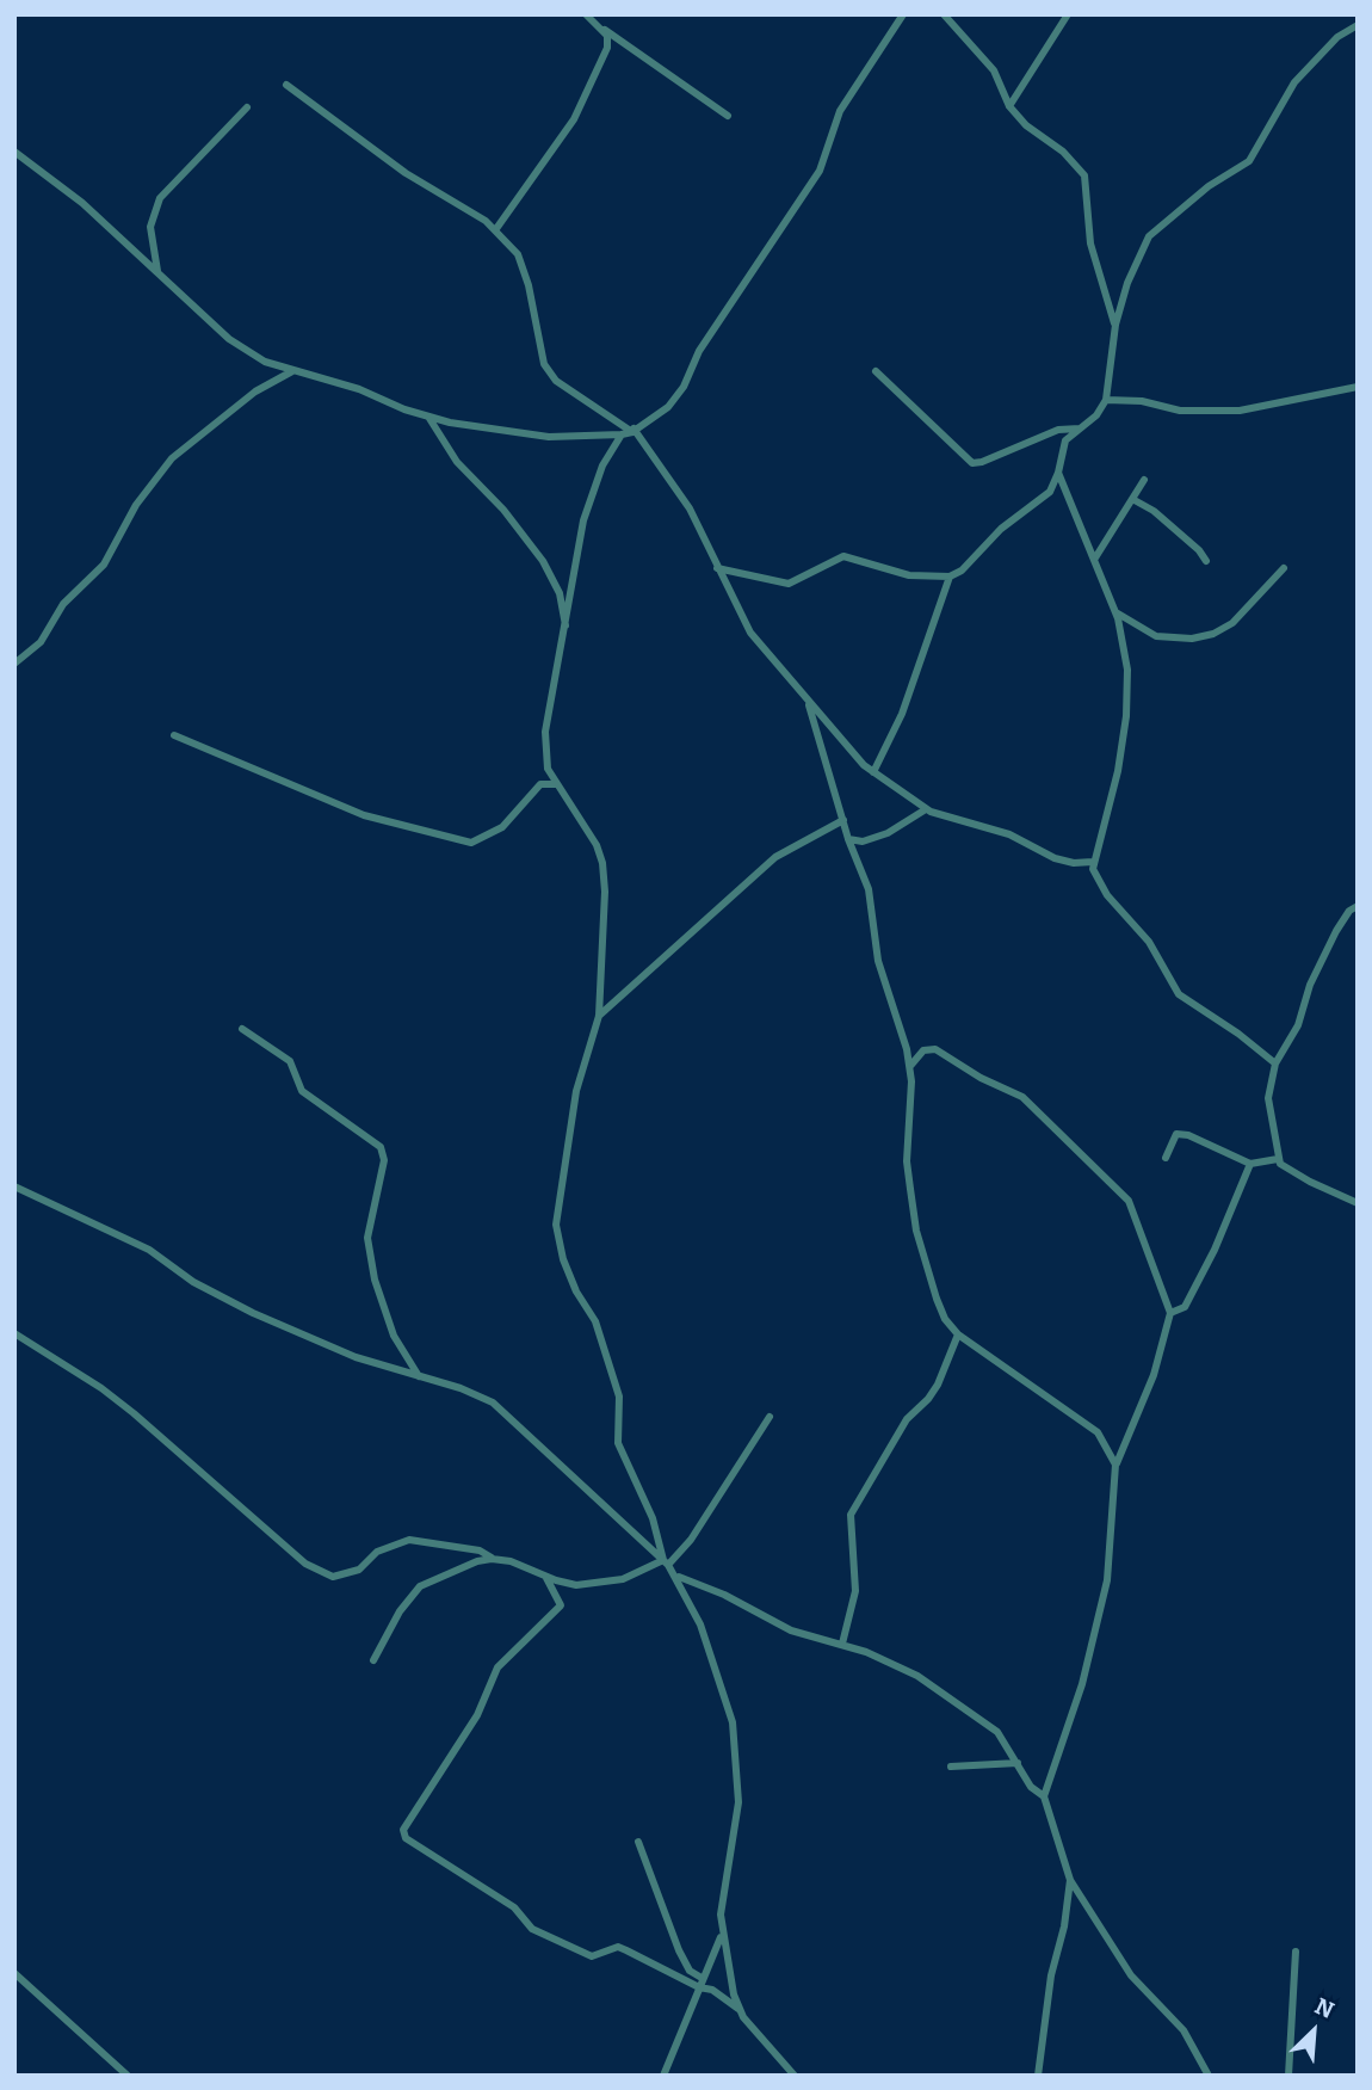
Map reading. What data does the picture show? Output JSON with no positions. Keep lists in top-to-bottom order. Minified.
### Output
{"north":"top right"}
